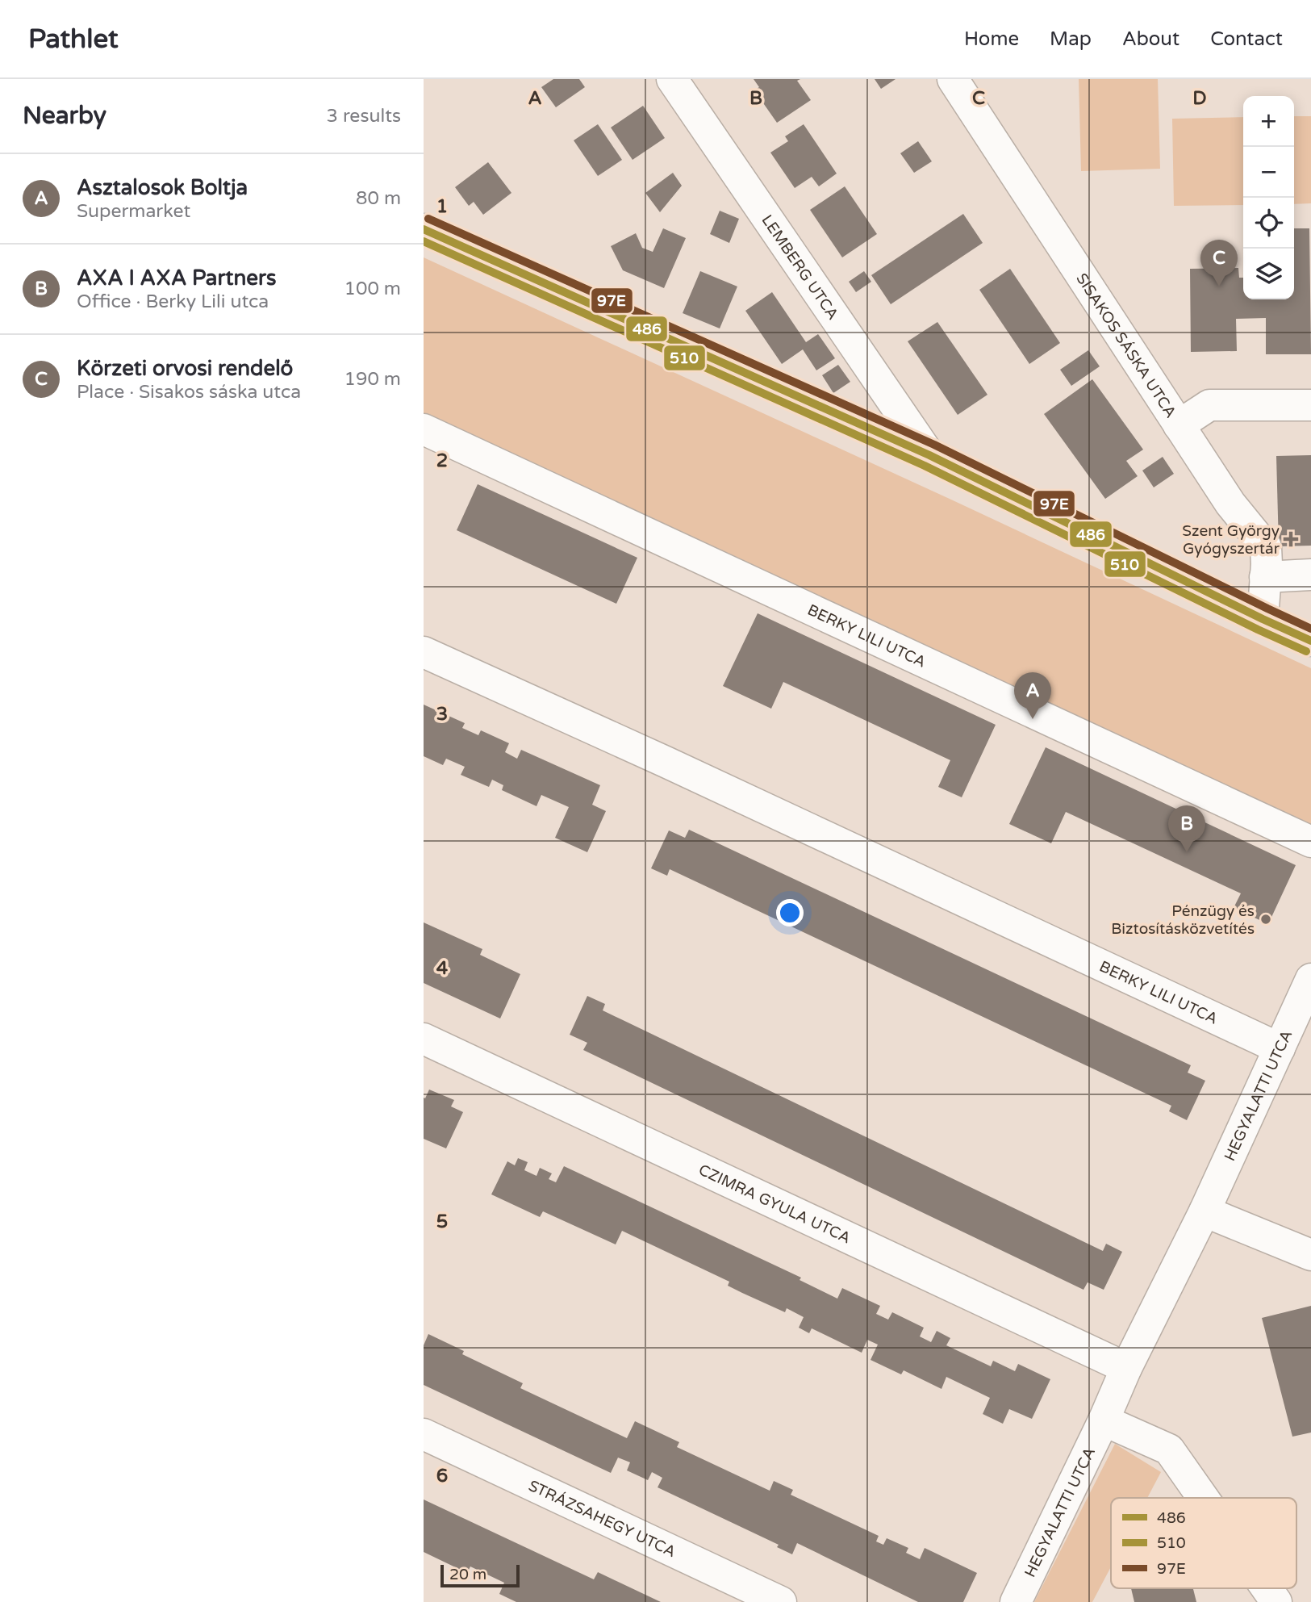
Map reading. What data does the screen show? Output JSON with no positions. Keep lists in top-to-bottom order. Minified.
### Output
{"streets":{"street":["LEMBERG UTCA","SISAKOS SÁSKA UTCA","BERKY LILI UTCA","HEGYALATTI UTCA","CZIMRA GYULA UTCA","STRÁZSAHEGY UTCA"]},"crossings":[["BERKY LILI UTCA","HEGYALATTI UTCA"],["HEGYALATTI UTCA","CZIMRA GYULA UTCA"]],"places":{"health":["Szent György Gyógyszertár"],"other":["Pénzügy és Biztosításközvetítés"]},"lines":["transit line 97E","transit line 486","transit line 510"],"legend":["486","510","97E"],"scale_bar":"20 m","page":{"header":"Pathlet","nav":["Home","Map","About","Contact"],"heading":["Nearby","3 results"],"map_buttons":["+","−"],"list":[{"mark":"A","name":"Asztalosok Boltja","note":"Supermarket","value":"80 m"},{"mark":"B","name":"AXA I AXA Partners","note":"Office · Berky Lili utca","value":"100 m"},{"mark":"C","name":"Körzeti orvosi rendelő","note":"Place · Sisakos sáska utca","value":"190 m"}],"pins":["C","A","B"],"scale":"20 m"},"grid":{"columns":["A","B","C","D"],"rows":["1","2","3","4","5","6"]}}
